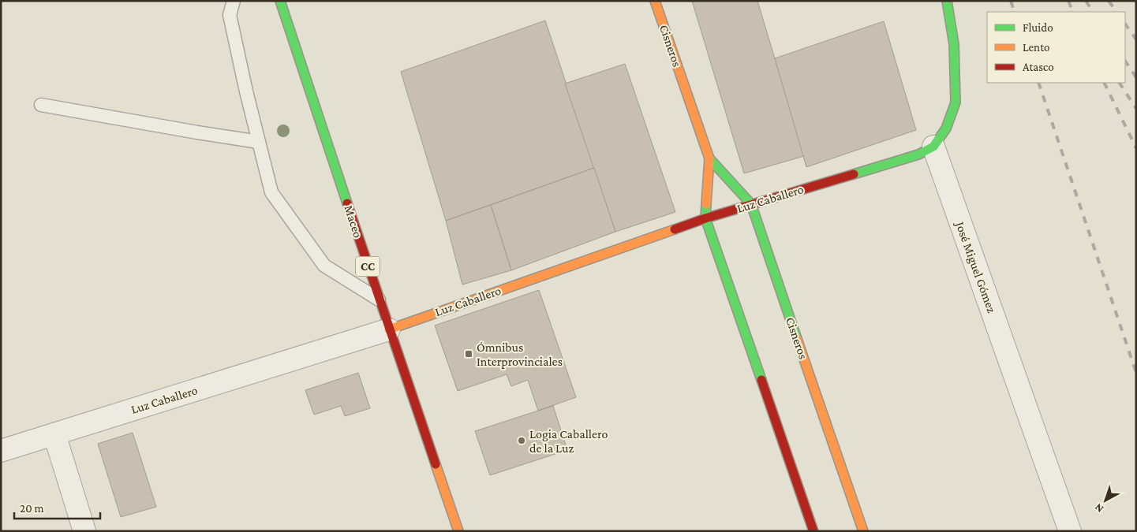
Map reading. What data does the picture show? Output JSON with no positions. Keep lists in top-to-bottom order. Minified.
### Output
{"streets":{"main road":["Cisneros","Luz Caballero","Maceo","CC"],"street":["José Miguel Gómez"]},"crossings":[["Cisneros","Luz Caballero"],["Luz Caballero","Maceo"],["Luz Caballero","José Miguel Gómez"]],"places":{"transit":["Ómnibus Interprovinciales"],"other":["Logia Caballero de la Luz"]},"legend":["Fluido","Lento","Atasco"],"scale_bar":"20 m","north":"bottom left"}
